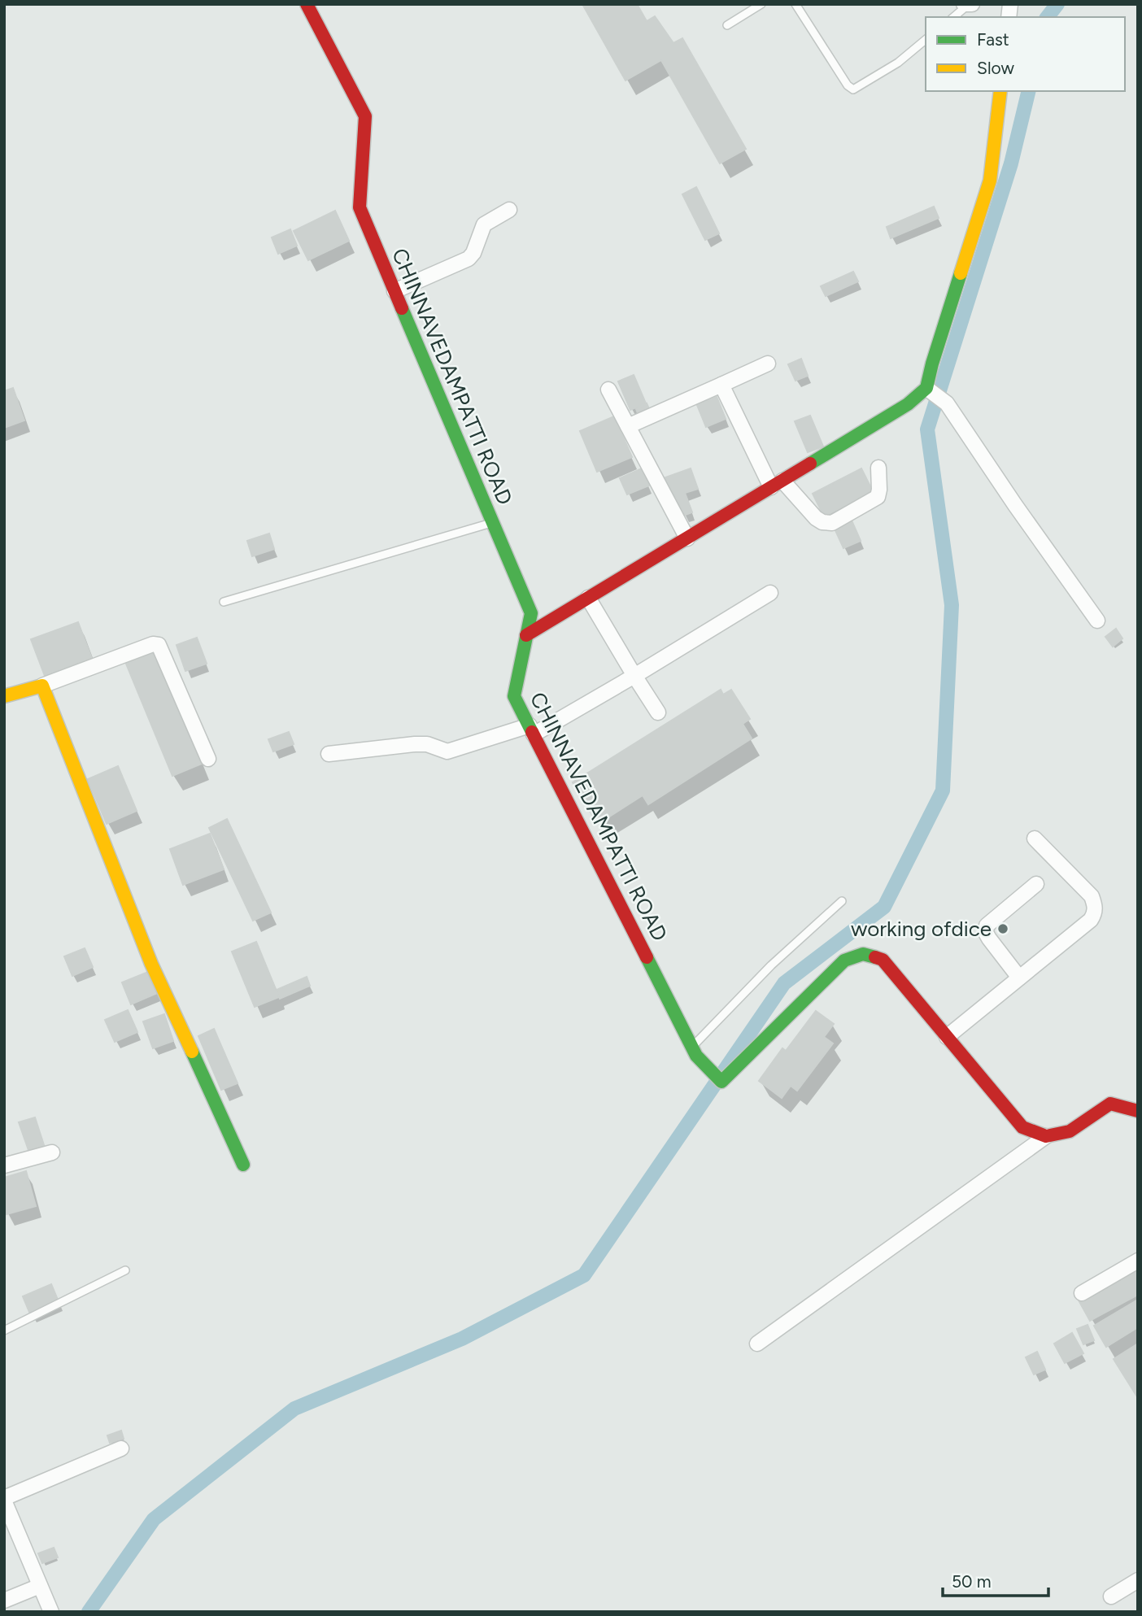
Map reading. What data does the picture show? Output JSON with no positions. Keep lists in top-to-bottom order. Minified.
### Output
{"streets":{"street":["CHINNAVEDAMPATTI ROAD"]},"places":["working ofdice"],"legend":["Fast","Slow"],"scale_bar":"50 m"}
